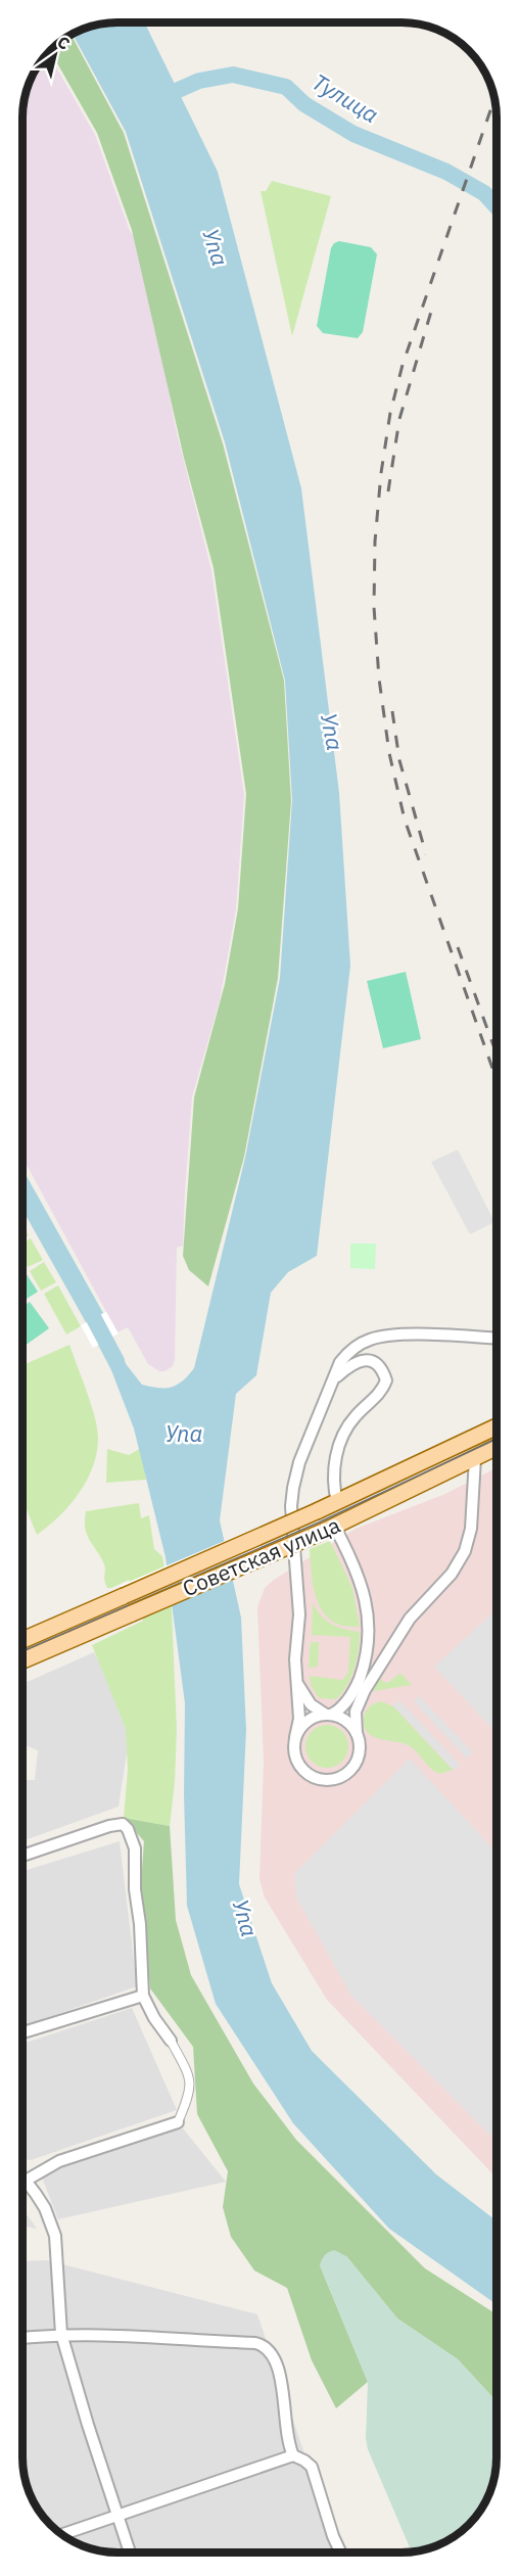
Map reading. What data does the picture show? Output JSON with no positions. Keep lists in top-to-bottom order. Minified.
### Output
{"streets":{"main road":["Советская улица"]},"water":["Тулица","Упа"],"north":"top right"}
